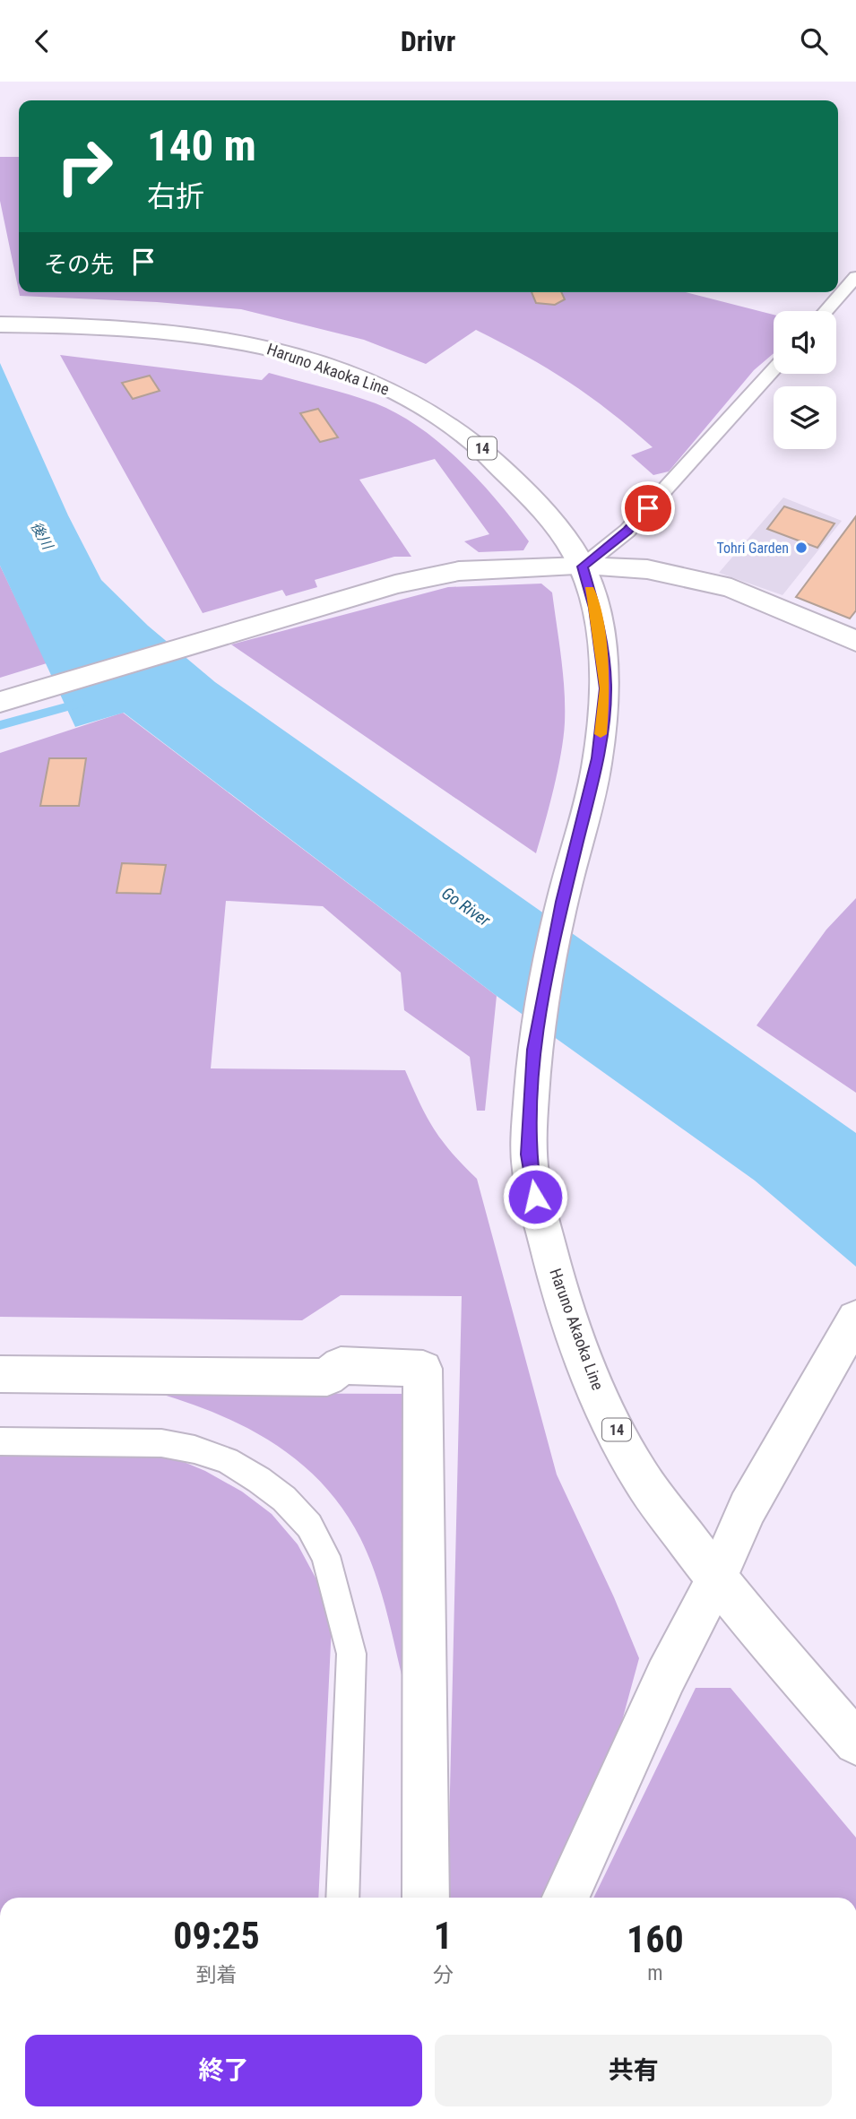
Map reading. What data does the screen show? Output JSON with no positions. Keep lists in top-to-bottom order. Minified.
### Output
{"streets":{"main road":["Haruno Akaoka Line","14"]},"water":["後川","Go River"],"places":["Tohri Garden"],"page":{"header":"Drivr","turn":["140 m","右折"],"then":"その先","eta":["09:25","到着","1","分","160","m"],"buttons":["終了","共有"]}}
